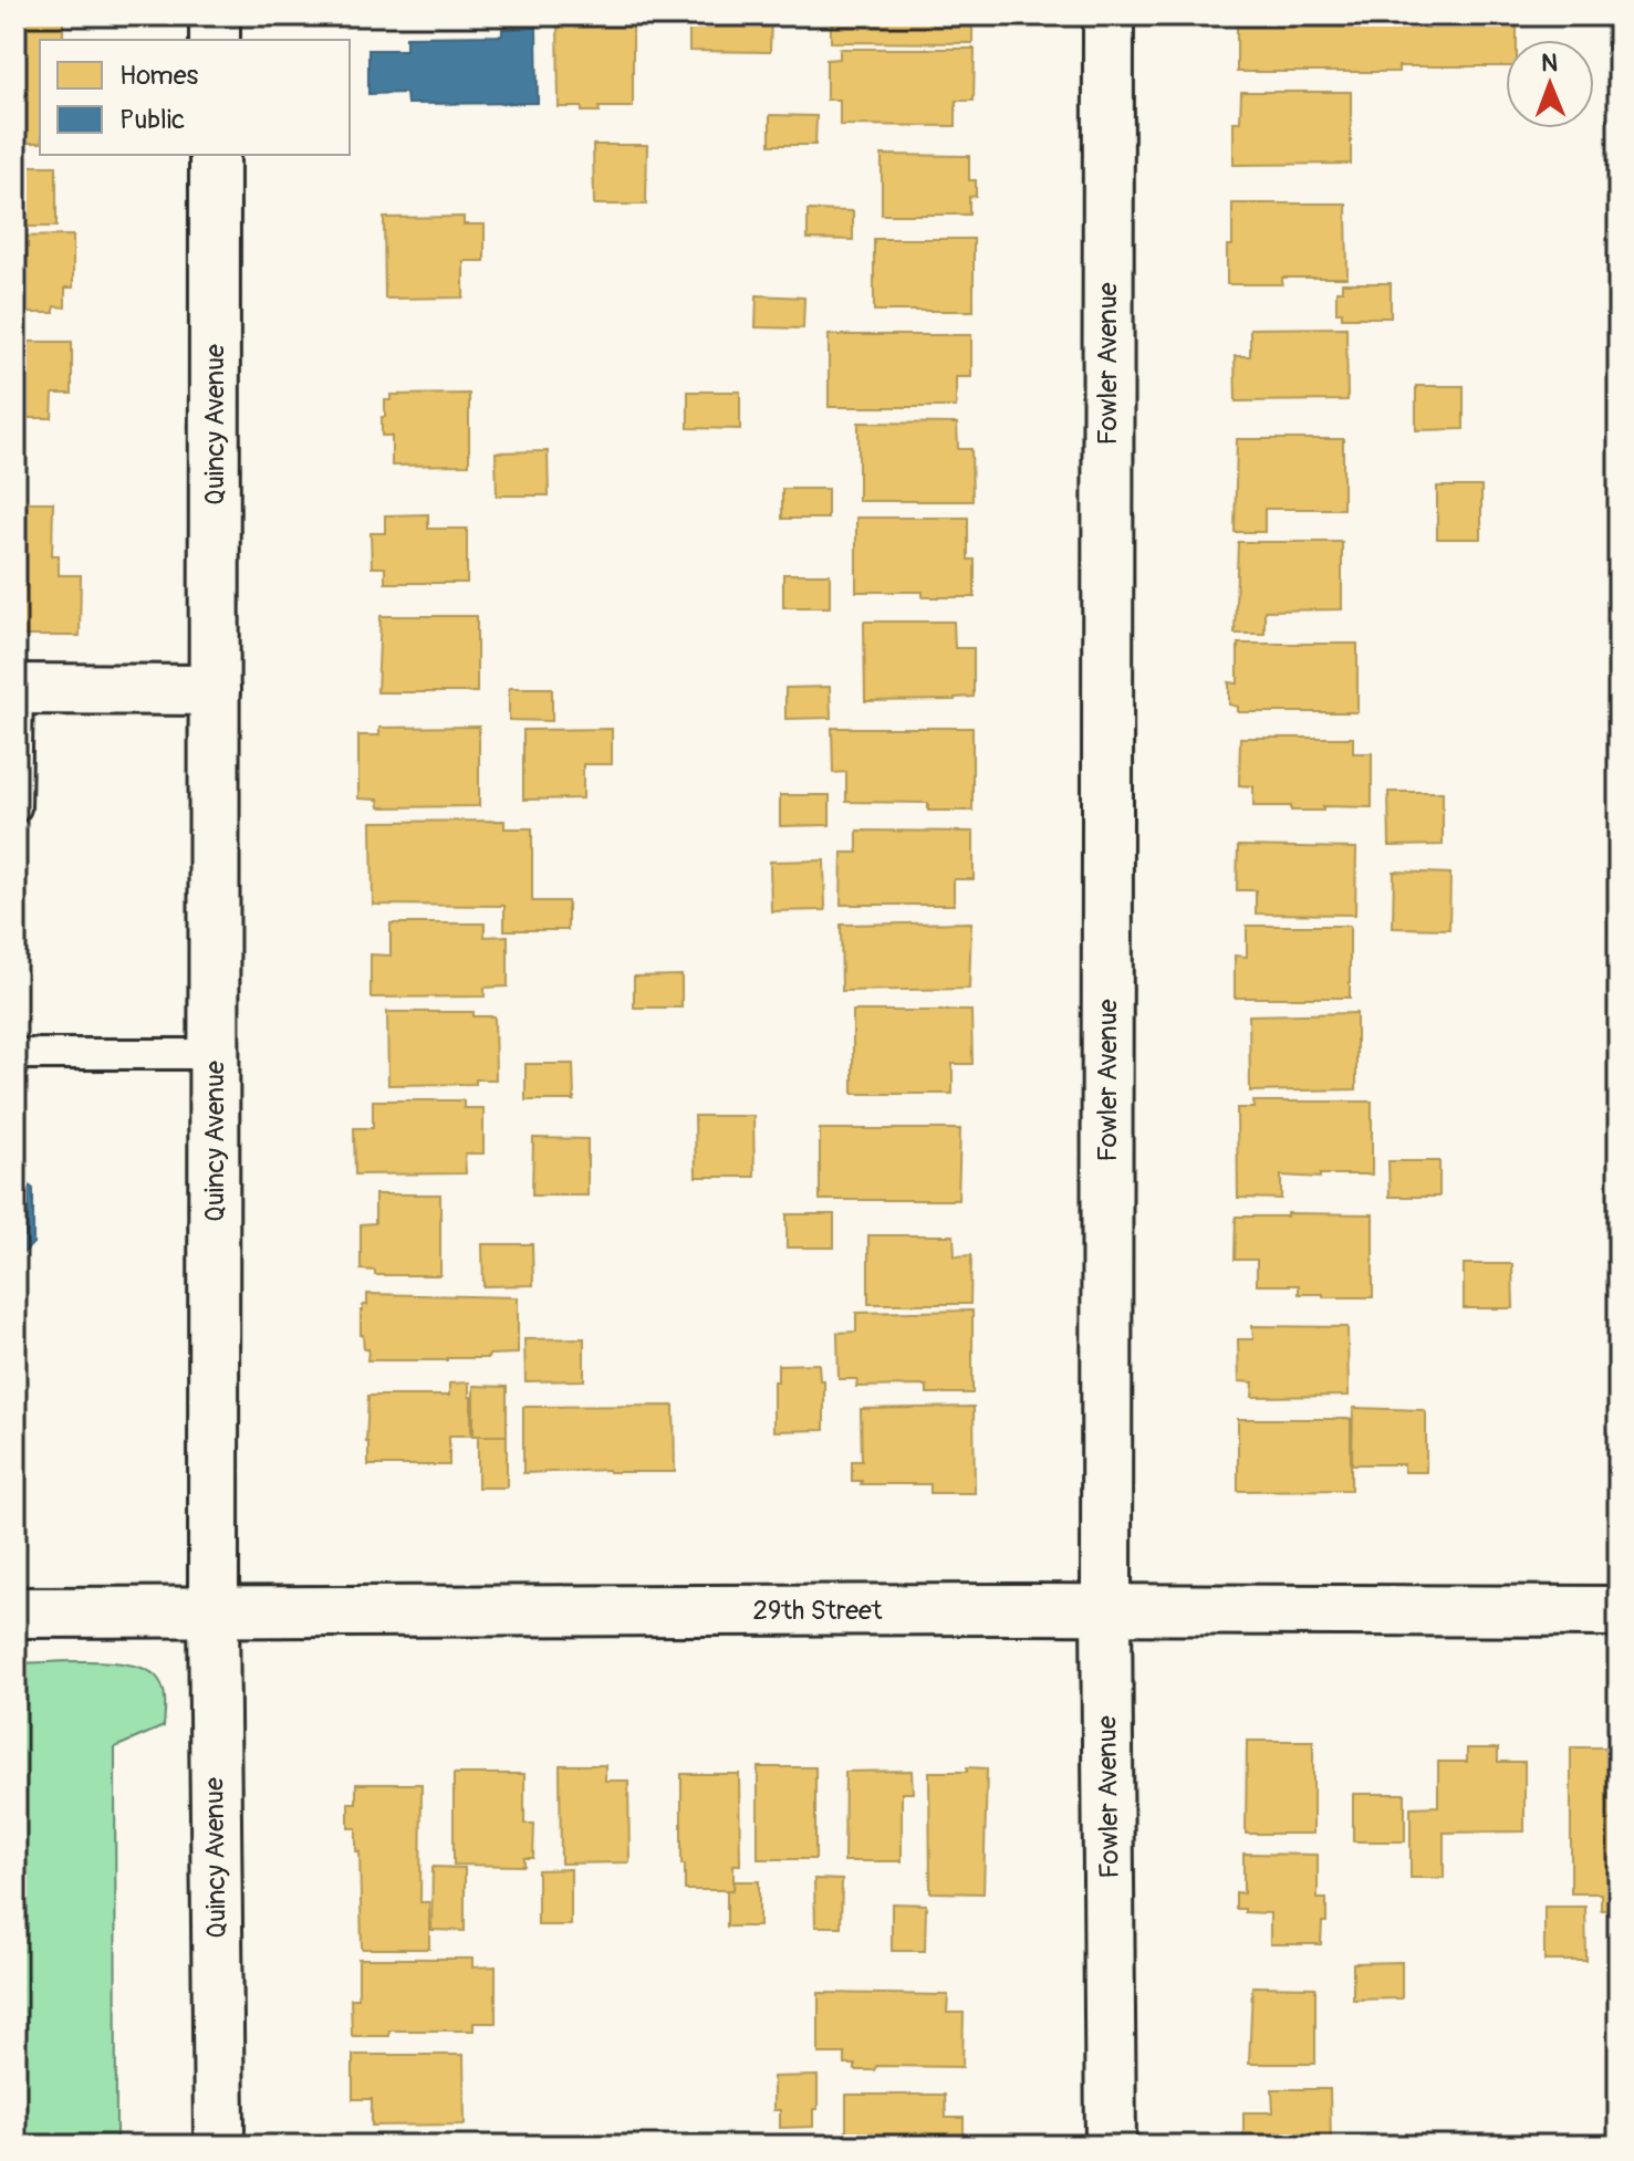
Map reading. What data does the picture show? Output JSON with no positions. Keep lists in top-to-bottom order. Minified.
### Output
{"streets":{"street":["Fowler Avenue","Quincy Avenue","29th Street"]},"crossings":[["Fowler Avenue","29th Street"],["Quincy Avenue","29th Street"]],"legend":["Homes","Public"],"north":"top"}
